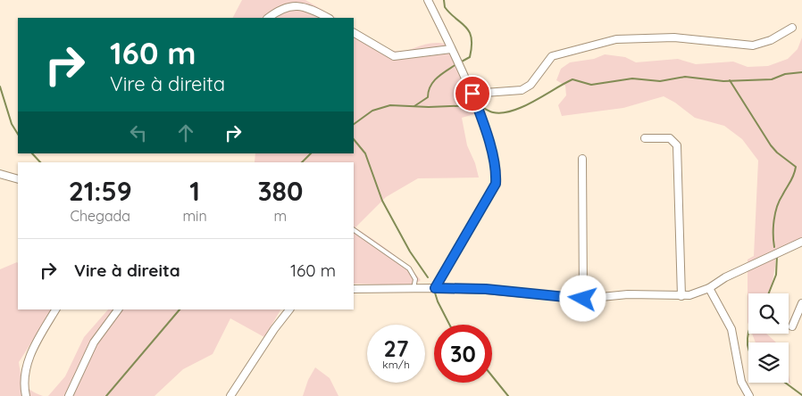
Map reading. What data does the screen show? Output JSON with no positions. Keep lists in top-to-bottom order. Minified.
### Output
{"page":{"turn":["160 m","Vire à direita"],"eta":["21:59","Chegada","1","min","380","m"],"list":[{"name":"Vire à direita","value":"160 m"}],"speed":"27 km/h","limit":"30"}}
